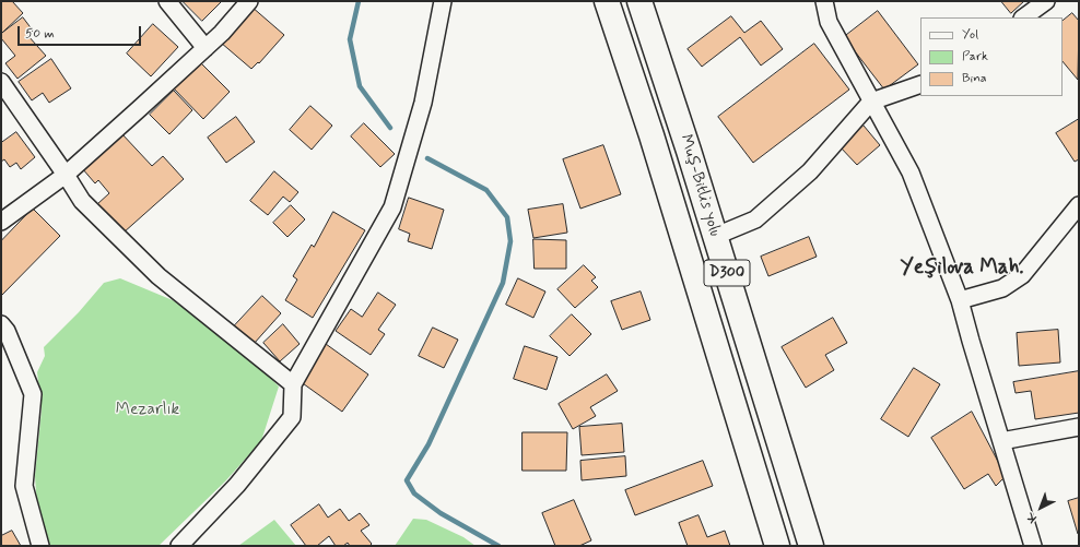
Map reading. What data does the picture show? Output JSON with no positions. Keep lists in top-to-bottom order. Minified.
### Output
{"streets":{"highway":["Muş-Bitlis yolu","D300"]},"districts":["Yeşilova Mah."],"parks":["Mezarlık"],"legend":["Yol","Park","Bina"],"scale_bar":"50 m","north":"bottom left"}
